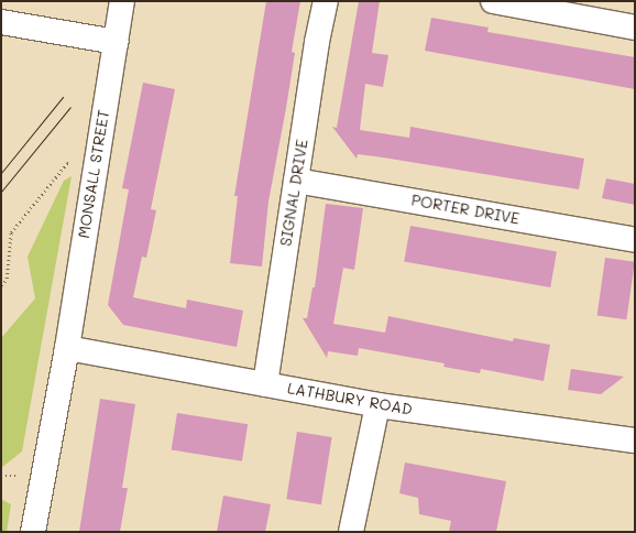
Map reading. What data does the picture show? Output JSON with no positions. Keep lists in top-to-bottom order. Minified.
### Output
{"streets":{"street":["MONSALL STREET","SIGNAL DRIVE","PORTER DRIVE","LATHBURY ROAD"]},"crossings":[["MONSALL STREET","LATHBURY ROAD"],["SIGNAL DRIVE","PORTER DRIVE"],["SIGNAL DRIVE","LATHBURY ROAD"]]}
